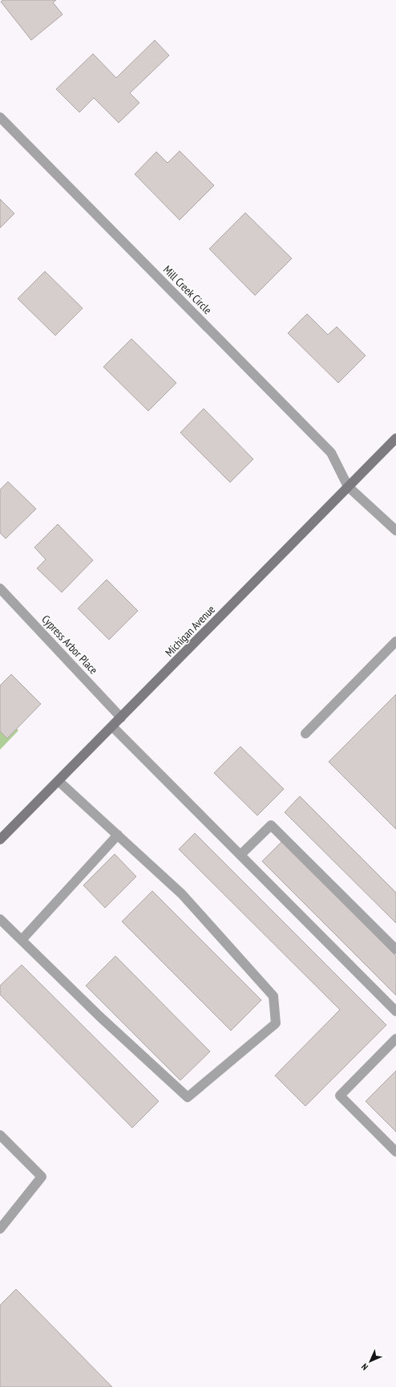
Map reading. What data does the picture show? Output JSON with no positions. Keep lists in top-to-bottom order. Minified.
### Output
{"streets":{"main road":["Michigan Avenue"],"street":["Mill Creek Circle","Cypress Arbor Place"]},"crossings":[["Mill Creek Circle","Michigan Avenue"],["Michigan Avenue","Cypress Arbor Place"]],"north":"bottom left"}
